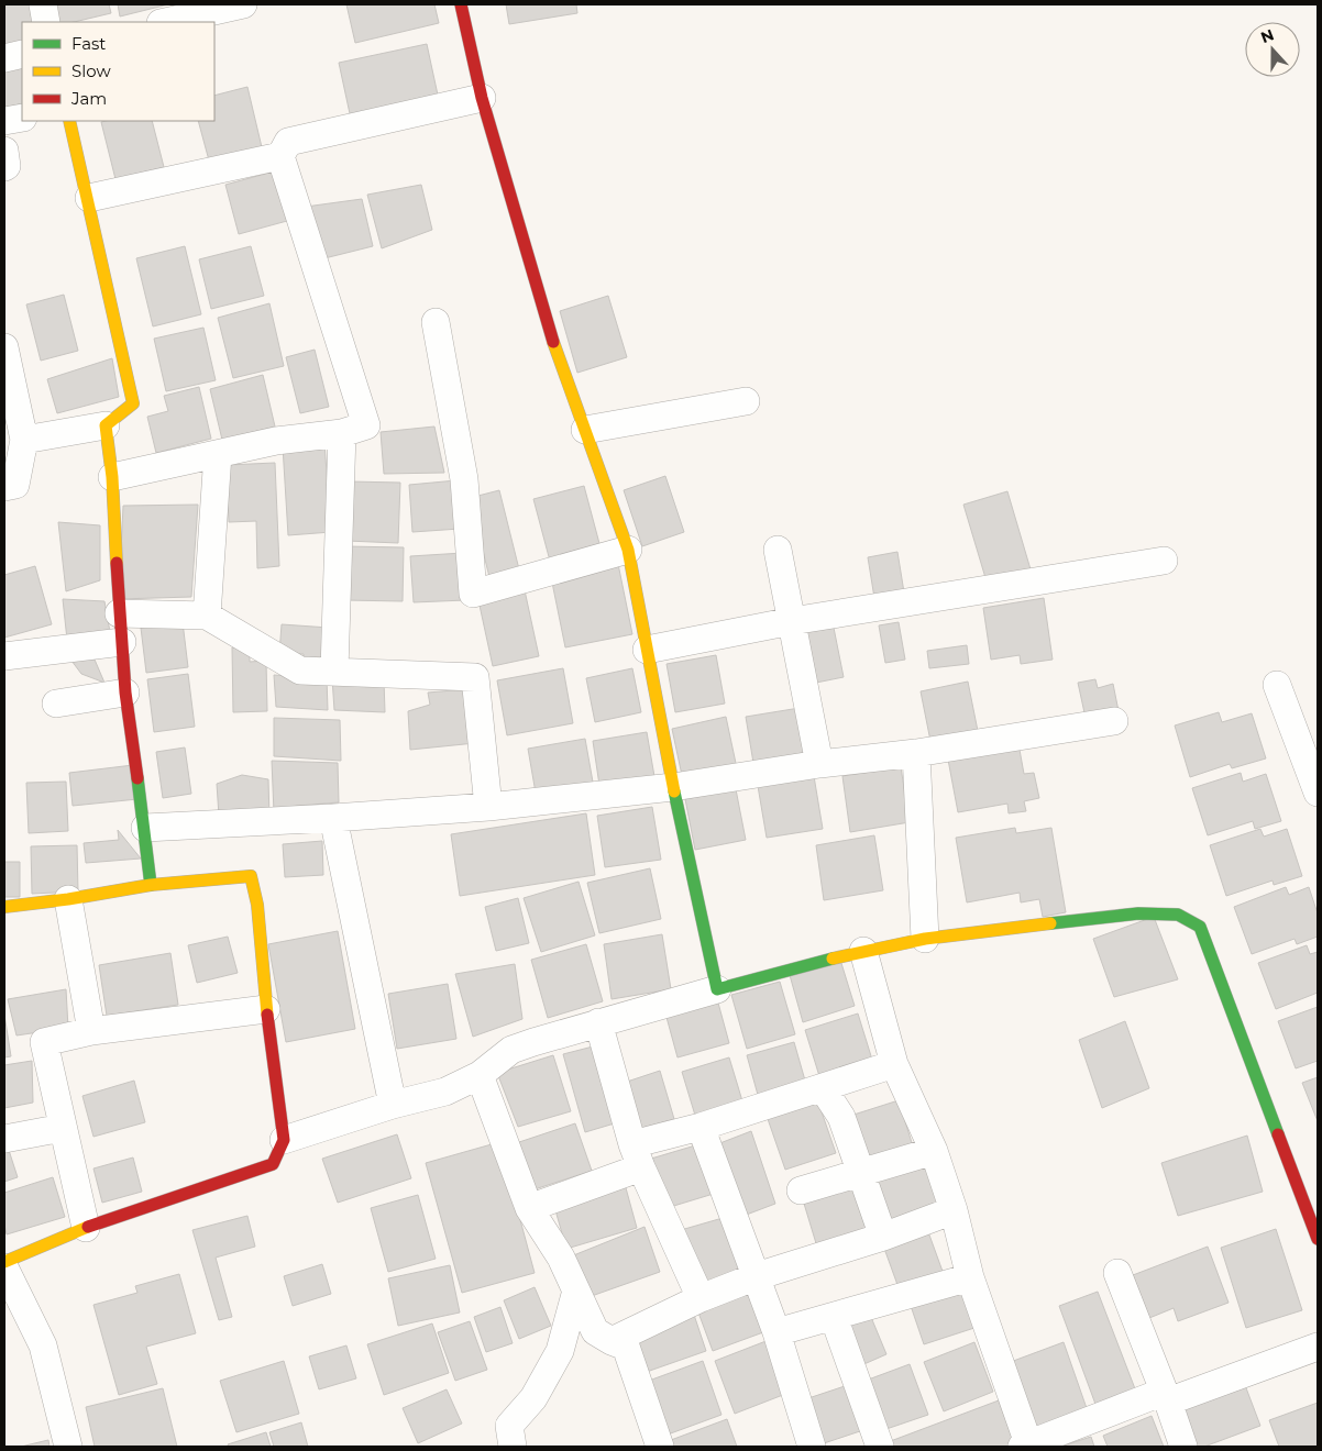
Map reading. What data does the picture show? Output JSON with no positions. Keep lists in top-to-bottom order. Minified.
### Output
{"legend":["Fast","Slow","Jam"],"north":"top"}
